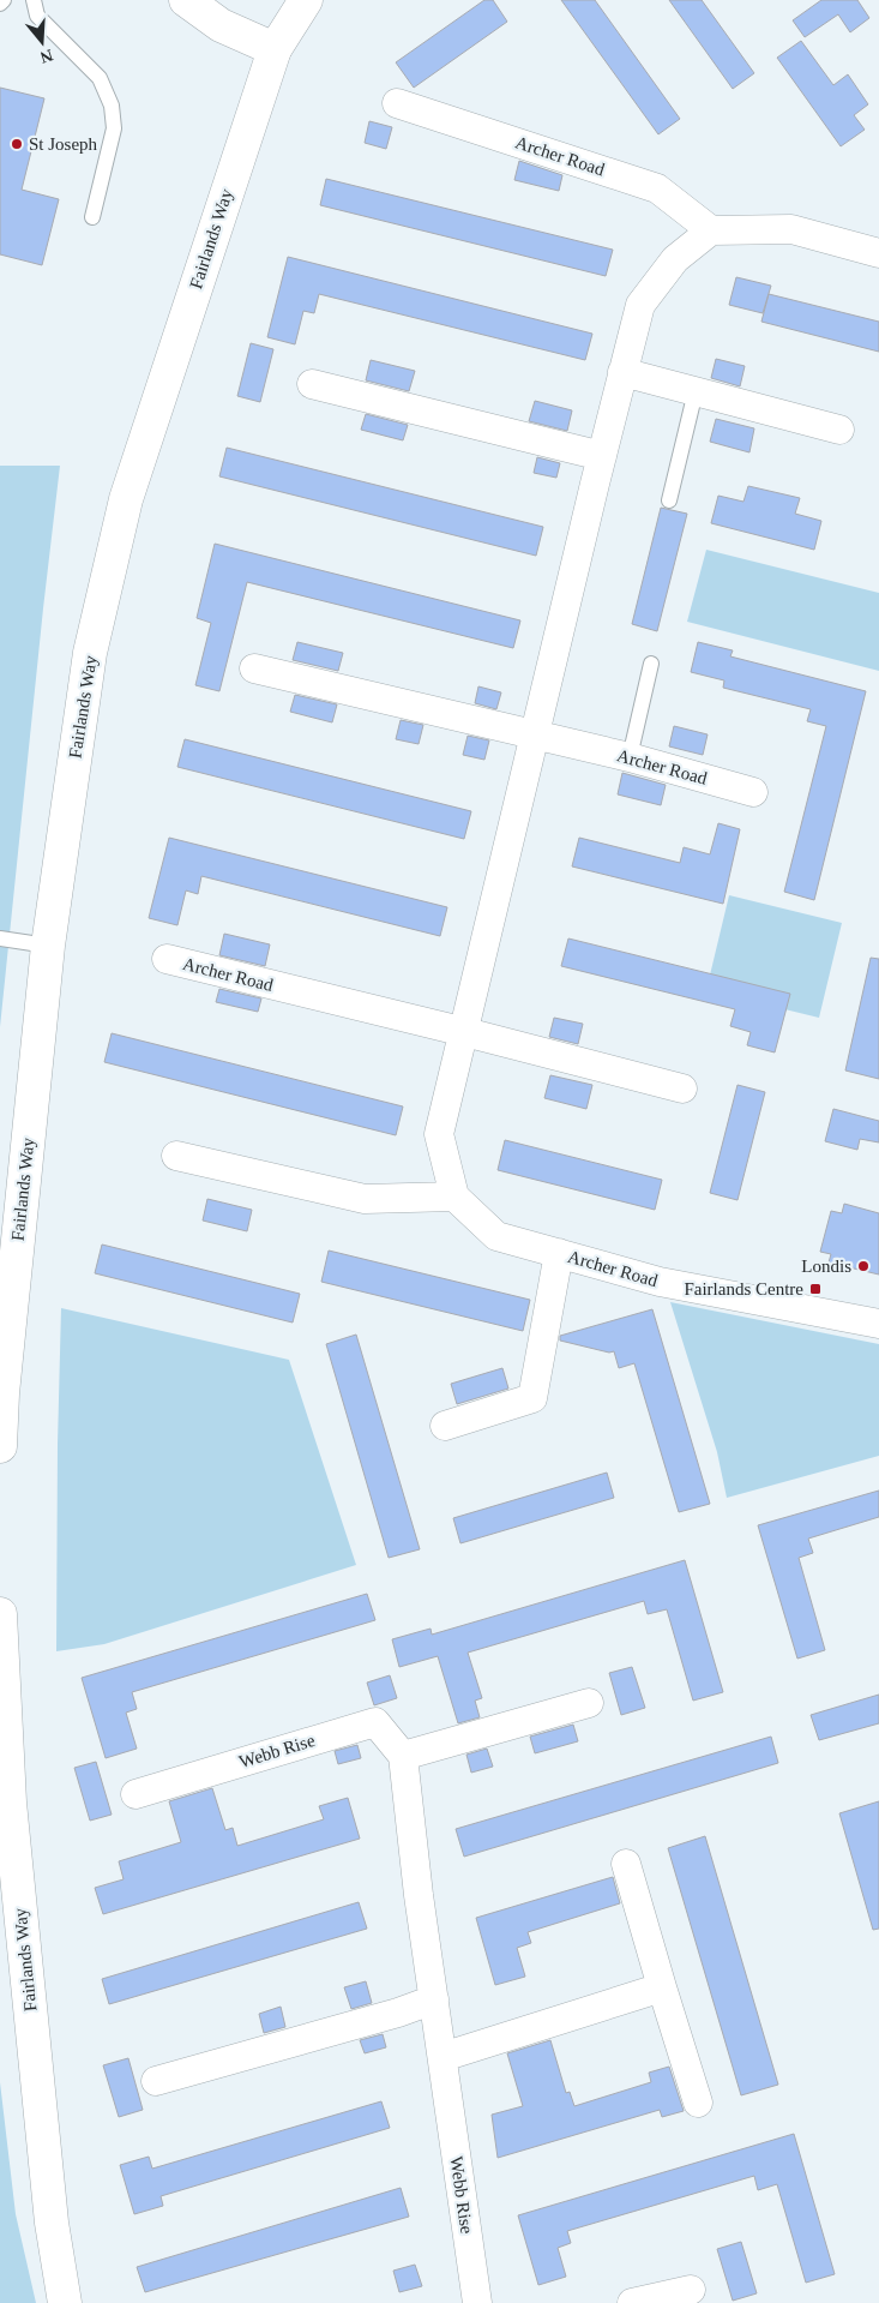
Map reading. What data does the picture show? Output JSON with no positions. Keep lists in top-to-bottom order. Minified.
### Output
{"streets":{"main road":["Fairlands Way"],"street":["Archer Road","Webb Rise"]},"places":{"other":["St Joseph","Londis"],"transit":["Fairlands Centre"]},"north":"bottom"}
